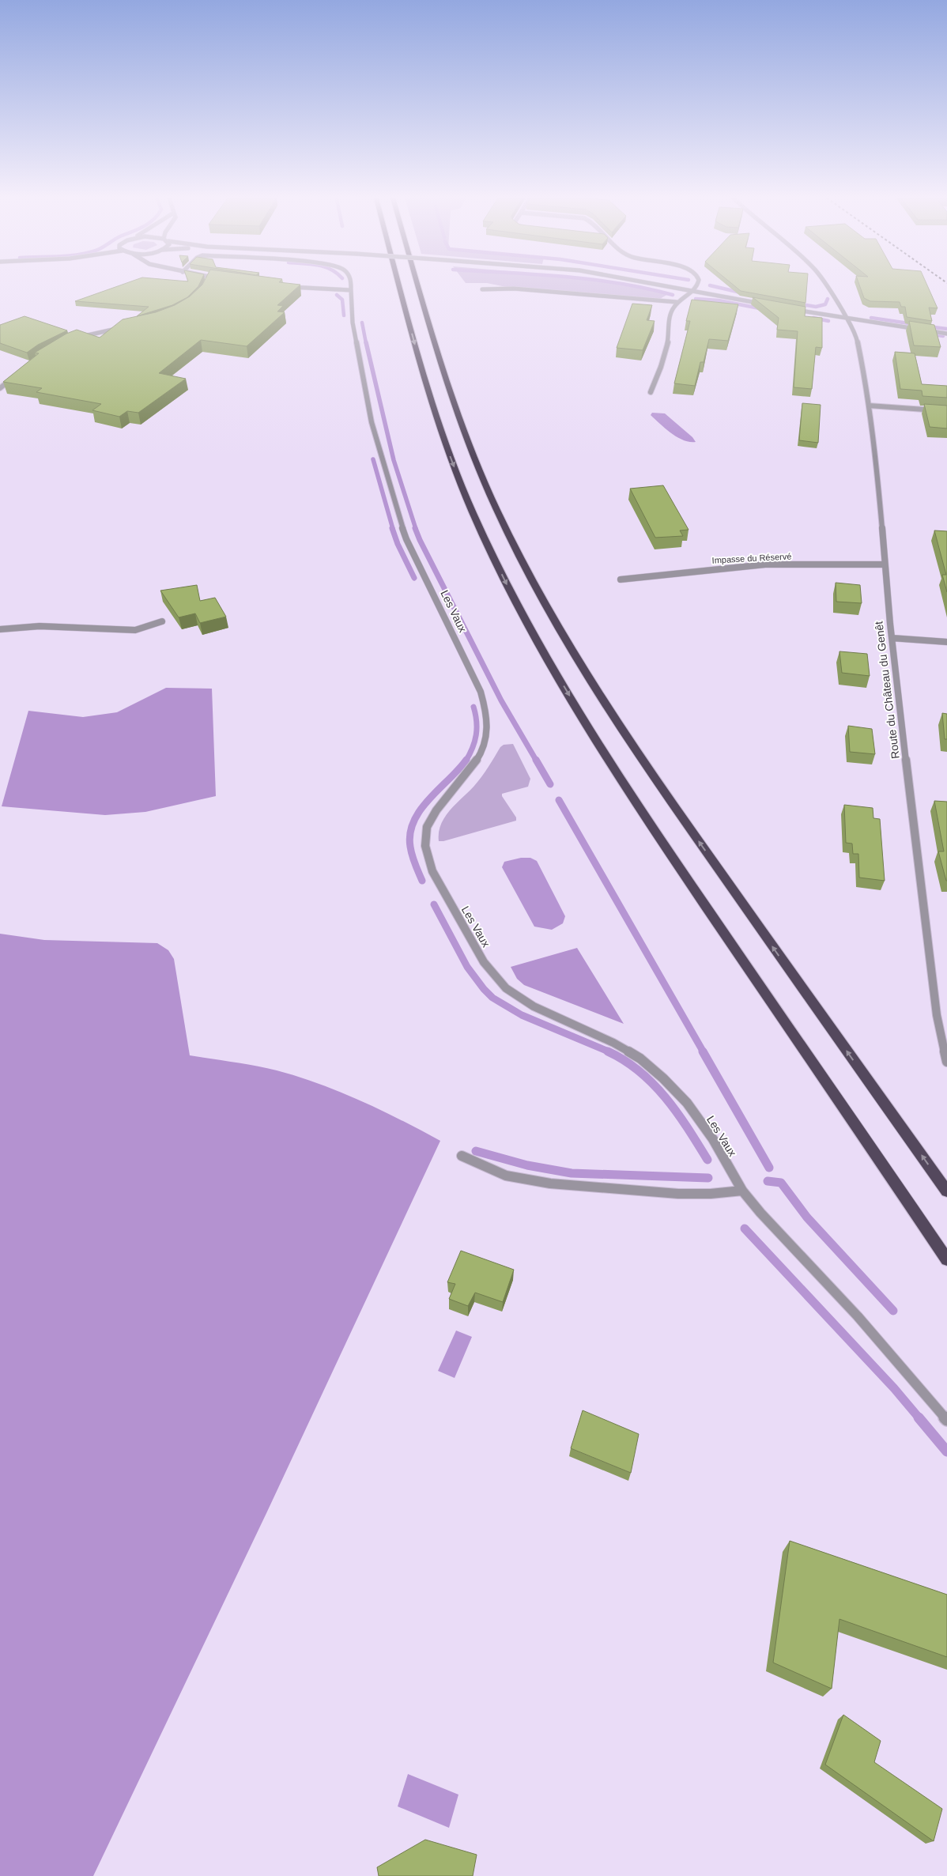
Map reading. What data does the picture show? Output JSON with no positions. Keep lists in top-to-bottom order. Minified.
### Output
{"streets":{"street":["Impasse du Réservé","Les Vaux","Route du Château du Genêt"]},"crossings":[["Impasse du Réservé","Route du Château du Genêt"]]}
